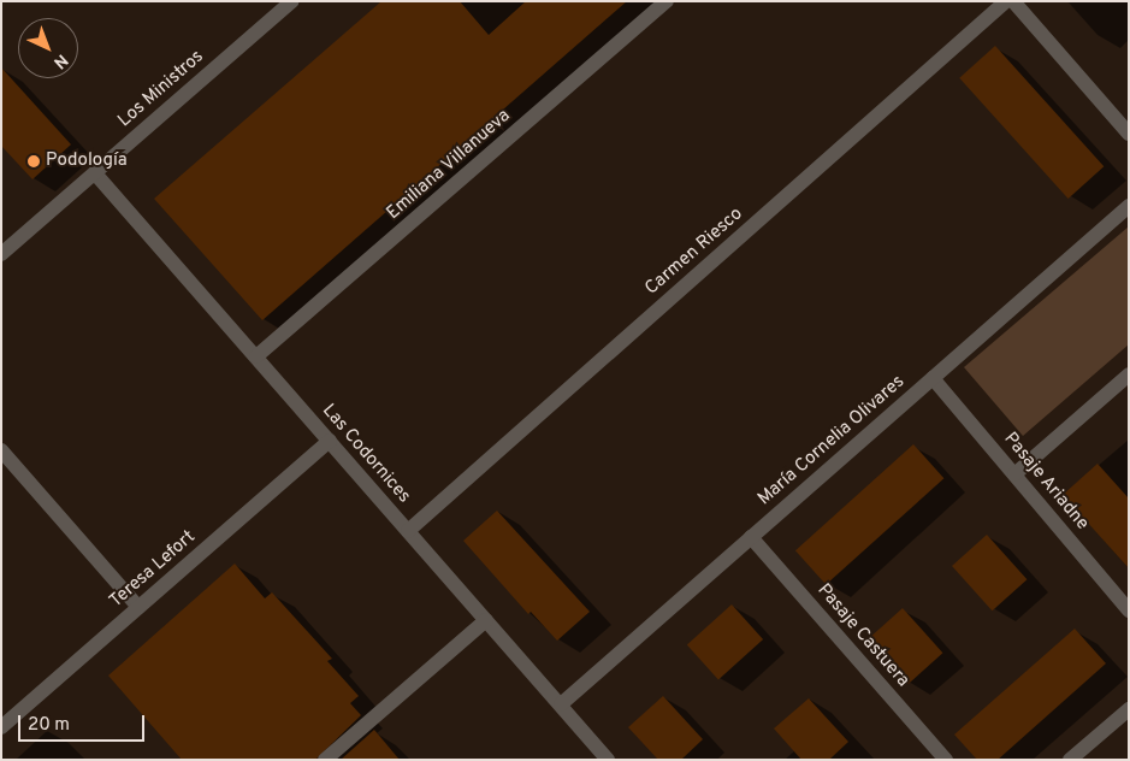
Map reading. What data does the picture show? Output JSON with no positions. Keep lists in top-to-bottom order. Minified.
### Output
{"streets":{"street":["Los Ministros","Emiliana Villanueva","Carmen Riesco","María Cornelia Olivares","Las Codornices","Pasaje Ariadne","Teresa Lefort","Pasaje Castuera"]},"crossings":[["Los Ministros","Las Codornices"],["Emiliana Villanueva","Las Codornices"],["Carmen Riesco","Las Codornices"],["María Cornelia Olivares","Las Codornices"],["María Cornelia Olivares","Pasaje Ariadne"],["María Cornelia Olivares","Pasaje Castuera"],["Las Codornices","Teresa Lefort"]],"places":["Podología"],"scale_bar":"20 m","north":"bottom right"}
